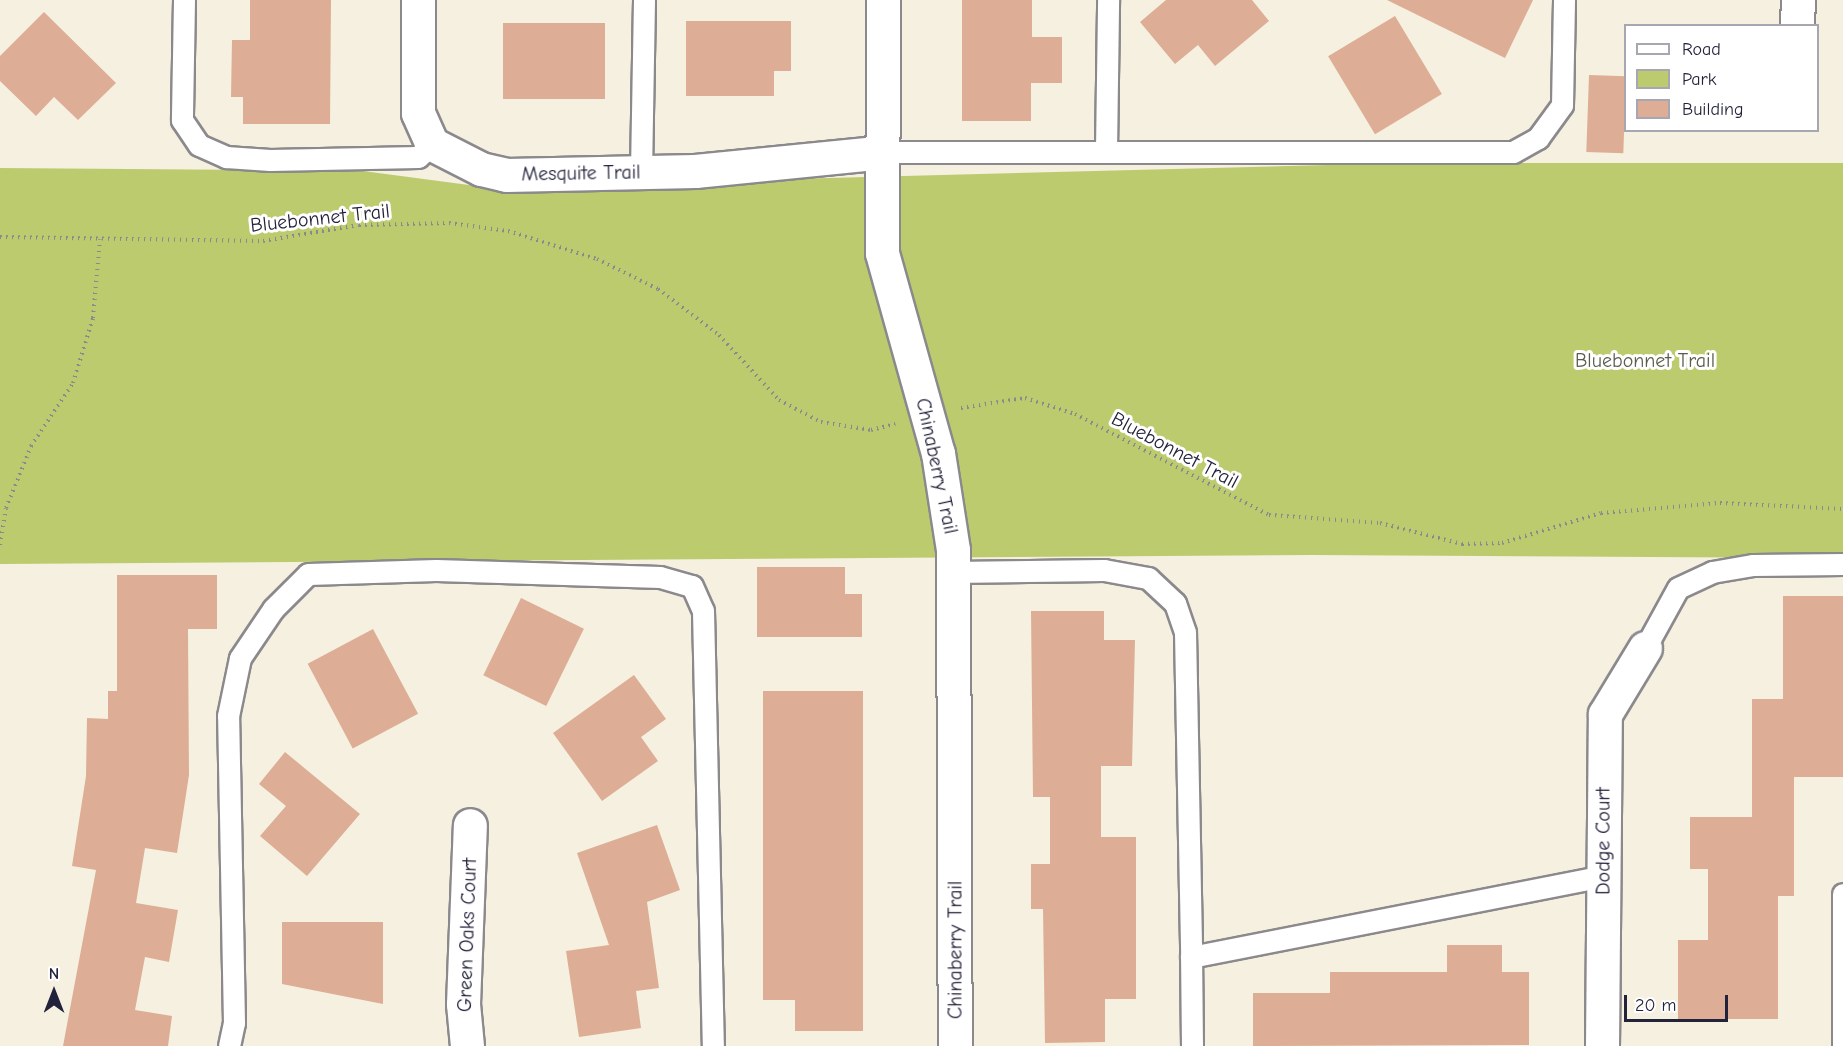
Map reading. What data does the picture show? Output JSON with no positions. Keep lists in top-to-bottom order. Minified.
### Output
{"streets":{"street":["Mesquite Trail","Chinaberry Trail","Dodge Court","Green Oaks Court"],"path":["Bluebonnet Trail"]},"crossings":[["Mesquite Trail","Chinaberry Trail"]],"parks":["Bluebonnet Trail"],"legend":["Road","Park","Building"],"scale_bar":"20 m","north":"top"}
